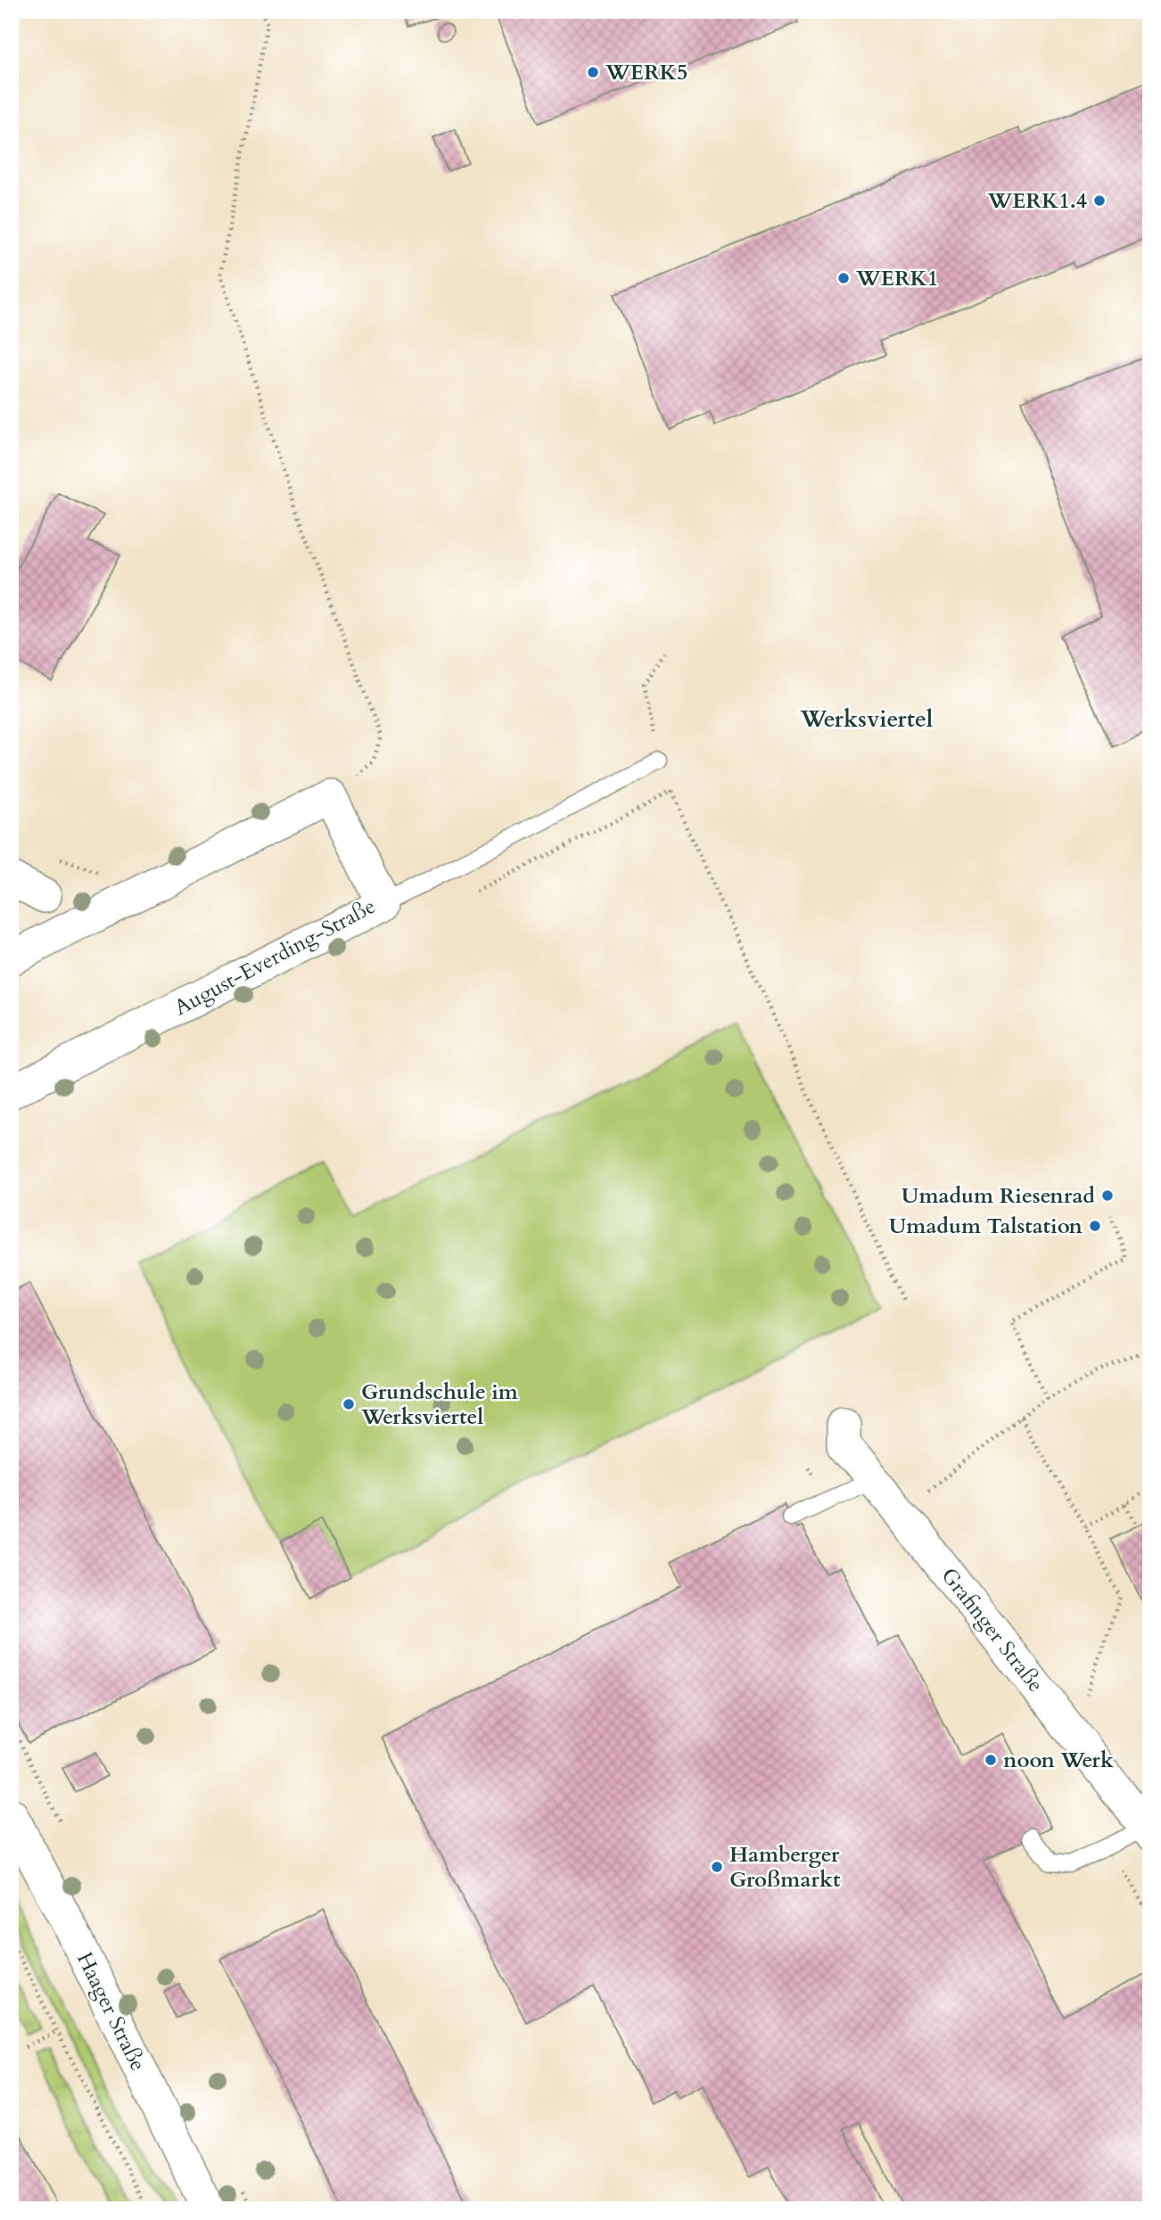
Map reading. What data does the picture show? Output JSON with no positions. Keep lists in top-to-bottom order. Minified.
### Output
{"streets":{"street":["August-Everding-Straße","Grafinger Straße","Haager Straße"]},"districts":["Werksviertel"],"places":["WERK5","WERK1.4","WERK1","Umadum Riesenrad","Umadum Talstation","Grundschule im Werksviertel","noon Werk","Hamberger Großmarkt"]}
